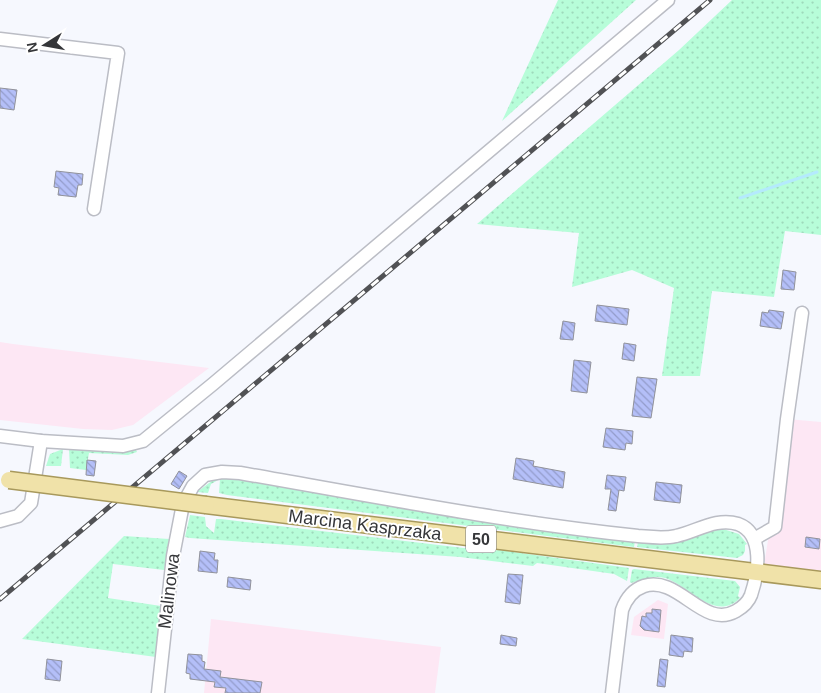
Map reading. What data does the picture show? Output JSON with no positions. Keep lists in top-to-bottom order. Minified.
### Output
{"streets":{"main road":["Marcina Kasprzaka","50"],"street":["Malinowa"]},"crossings":[["Marcina Kasprzaka","Malinowa"]],"north":"left"}
